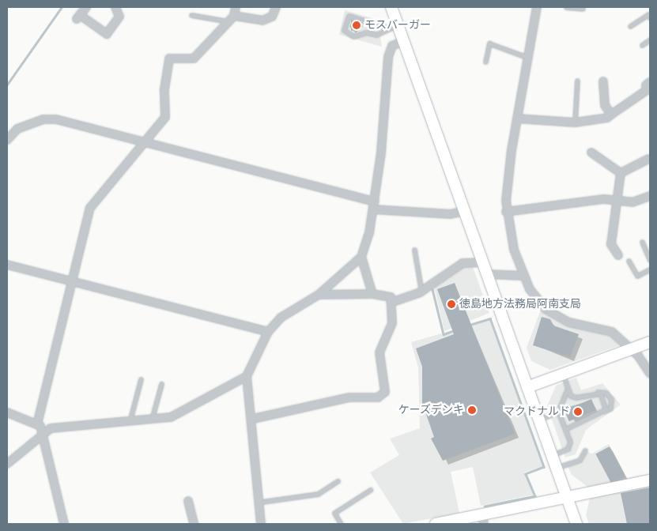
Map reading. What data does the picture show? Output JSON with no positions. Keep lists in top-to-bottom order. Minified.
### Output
{"places":["モスバーガー","徳島地方法務局阿南支局","ケーズデンキ","マクドナルド"]}
